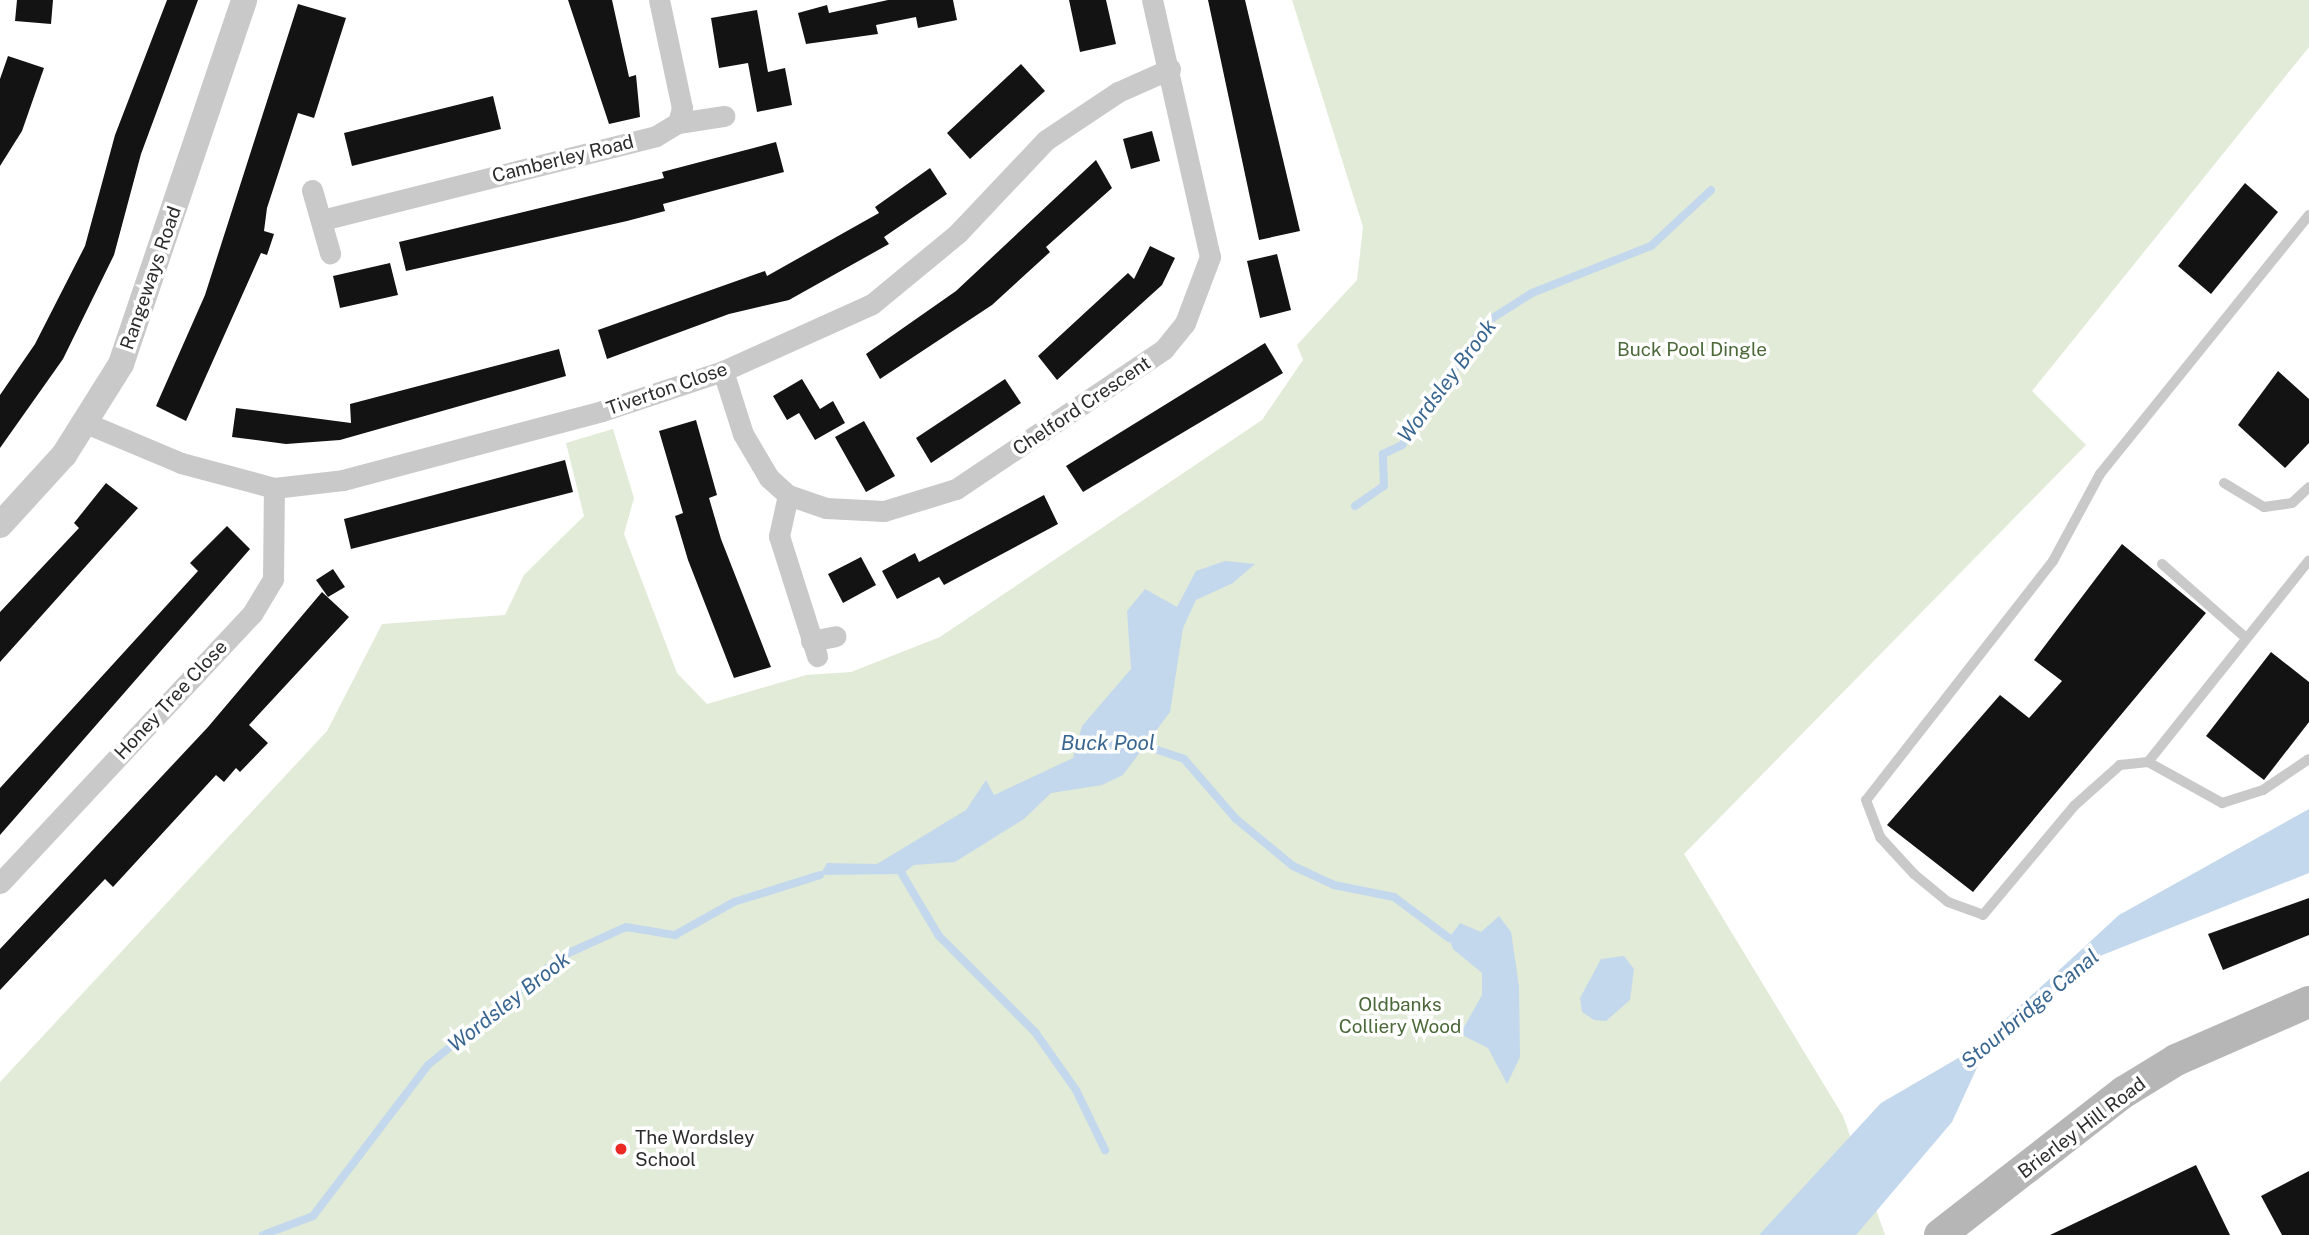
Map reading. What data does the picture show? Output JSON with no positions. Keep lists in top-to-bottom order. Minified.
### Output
{"streets":{"main road":["Brierley Hill Road"],"street":["Camberley Road","Rangeways Road","Tiverton Close","Chelford Crescent","Honey Tree Close"]},"crossings":[["Rangeways Road","Tiverton Close"],["Tiverton Close","Chelford Crescent"],["Tiverton Close","Honey Tree Close"]],"water":["Wordsley Brook","Buck Pool","Stourbridge Canal"],"parks":["Buck Pool Dingle","Oldbanks Colliery Wood"],"places":["The Wordsley School"]}
